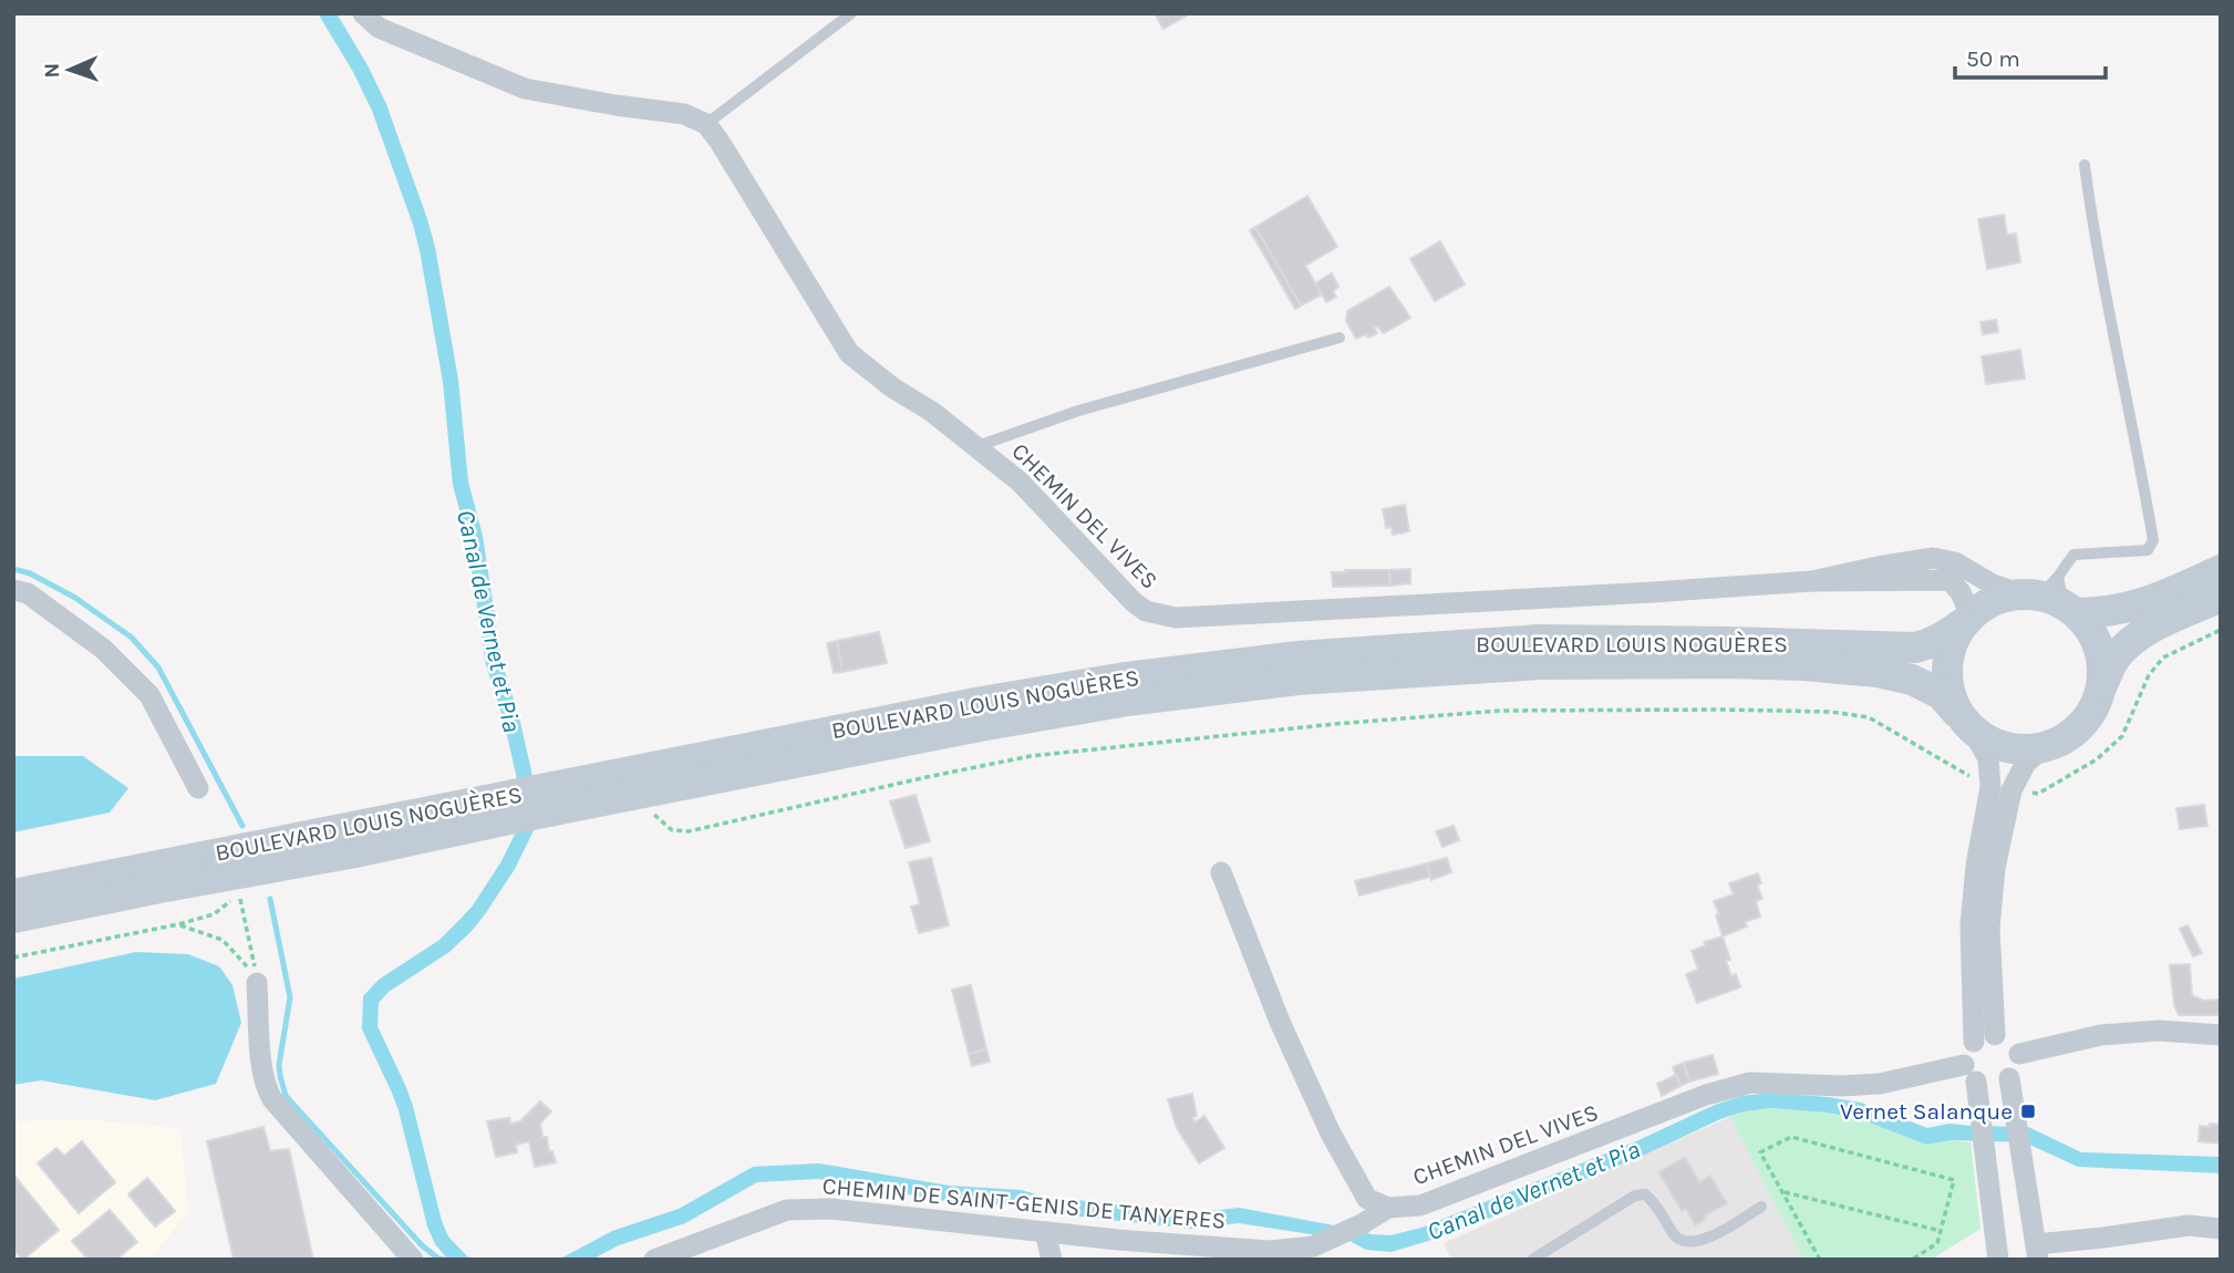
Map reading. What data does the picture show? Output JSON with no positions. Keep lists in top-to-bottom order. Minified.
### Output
{"streets":{"main road":["BOULEVARD LOUIS NOGUÈRES"],"street":["CHEMIN DEL VIVES","CHEMIN DE SAINT-GENIS DE TANYERES"]},"crossings":[["CHEMIN DEL VIVES","BOULEVARD LOUIS NOGUÈRES"],["CHEMIN DEL VIVES","CHEMIN DE SAINT-GENIS DE TANYERES"]],"water":["Canal de Vernet et Pia"],"places":{"transit":["Vernet Salanque"]},"scale_bar":"50 m","north":"left"}
